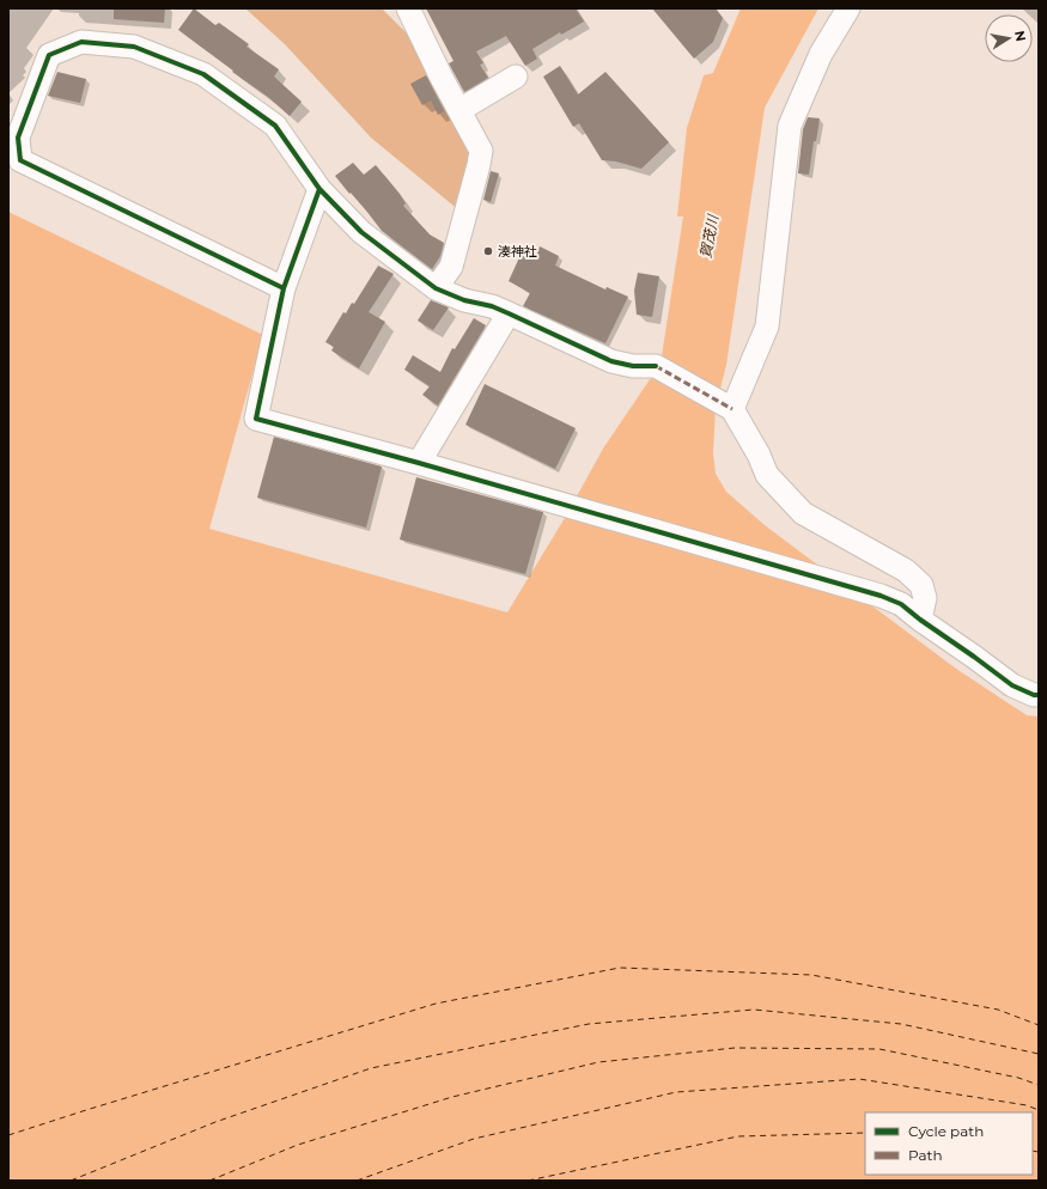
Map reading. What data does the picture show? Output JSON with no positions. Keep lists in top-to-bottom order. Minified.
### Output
{"water":["賀茂川"],"places":["湊神社"],"legend":["Cycle path","Path"],"north":"right"}
